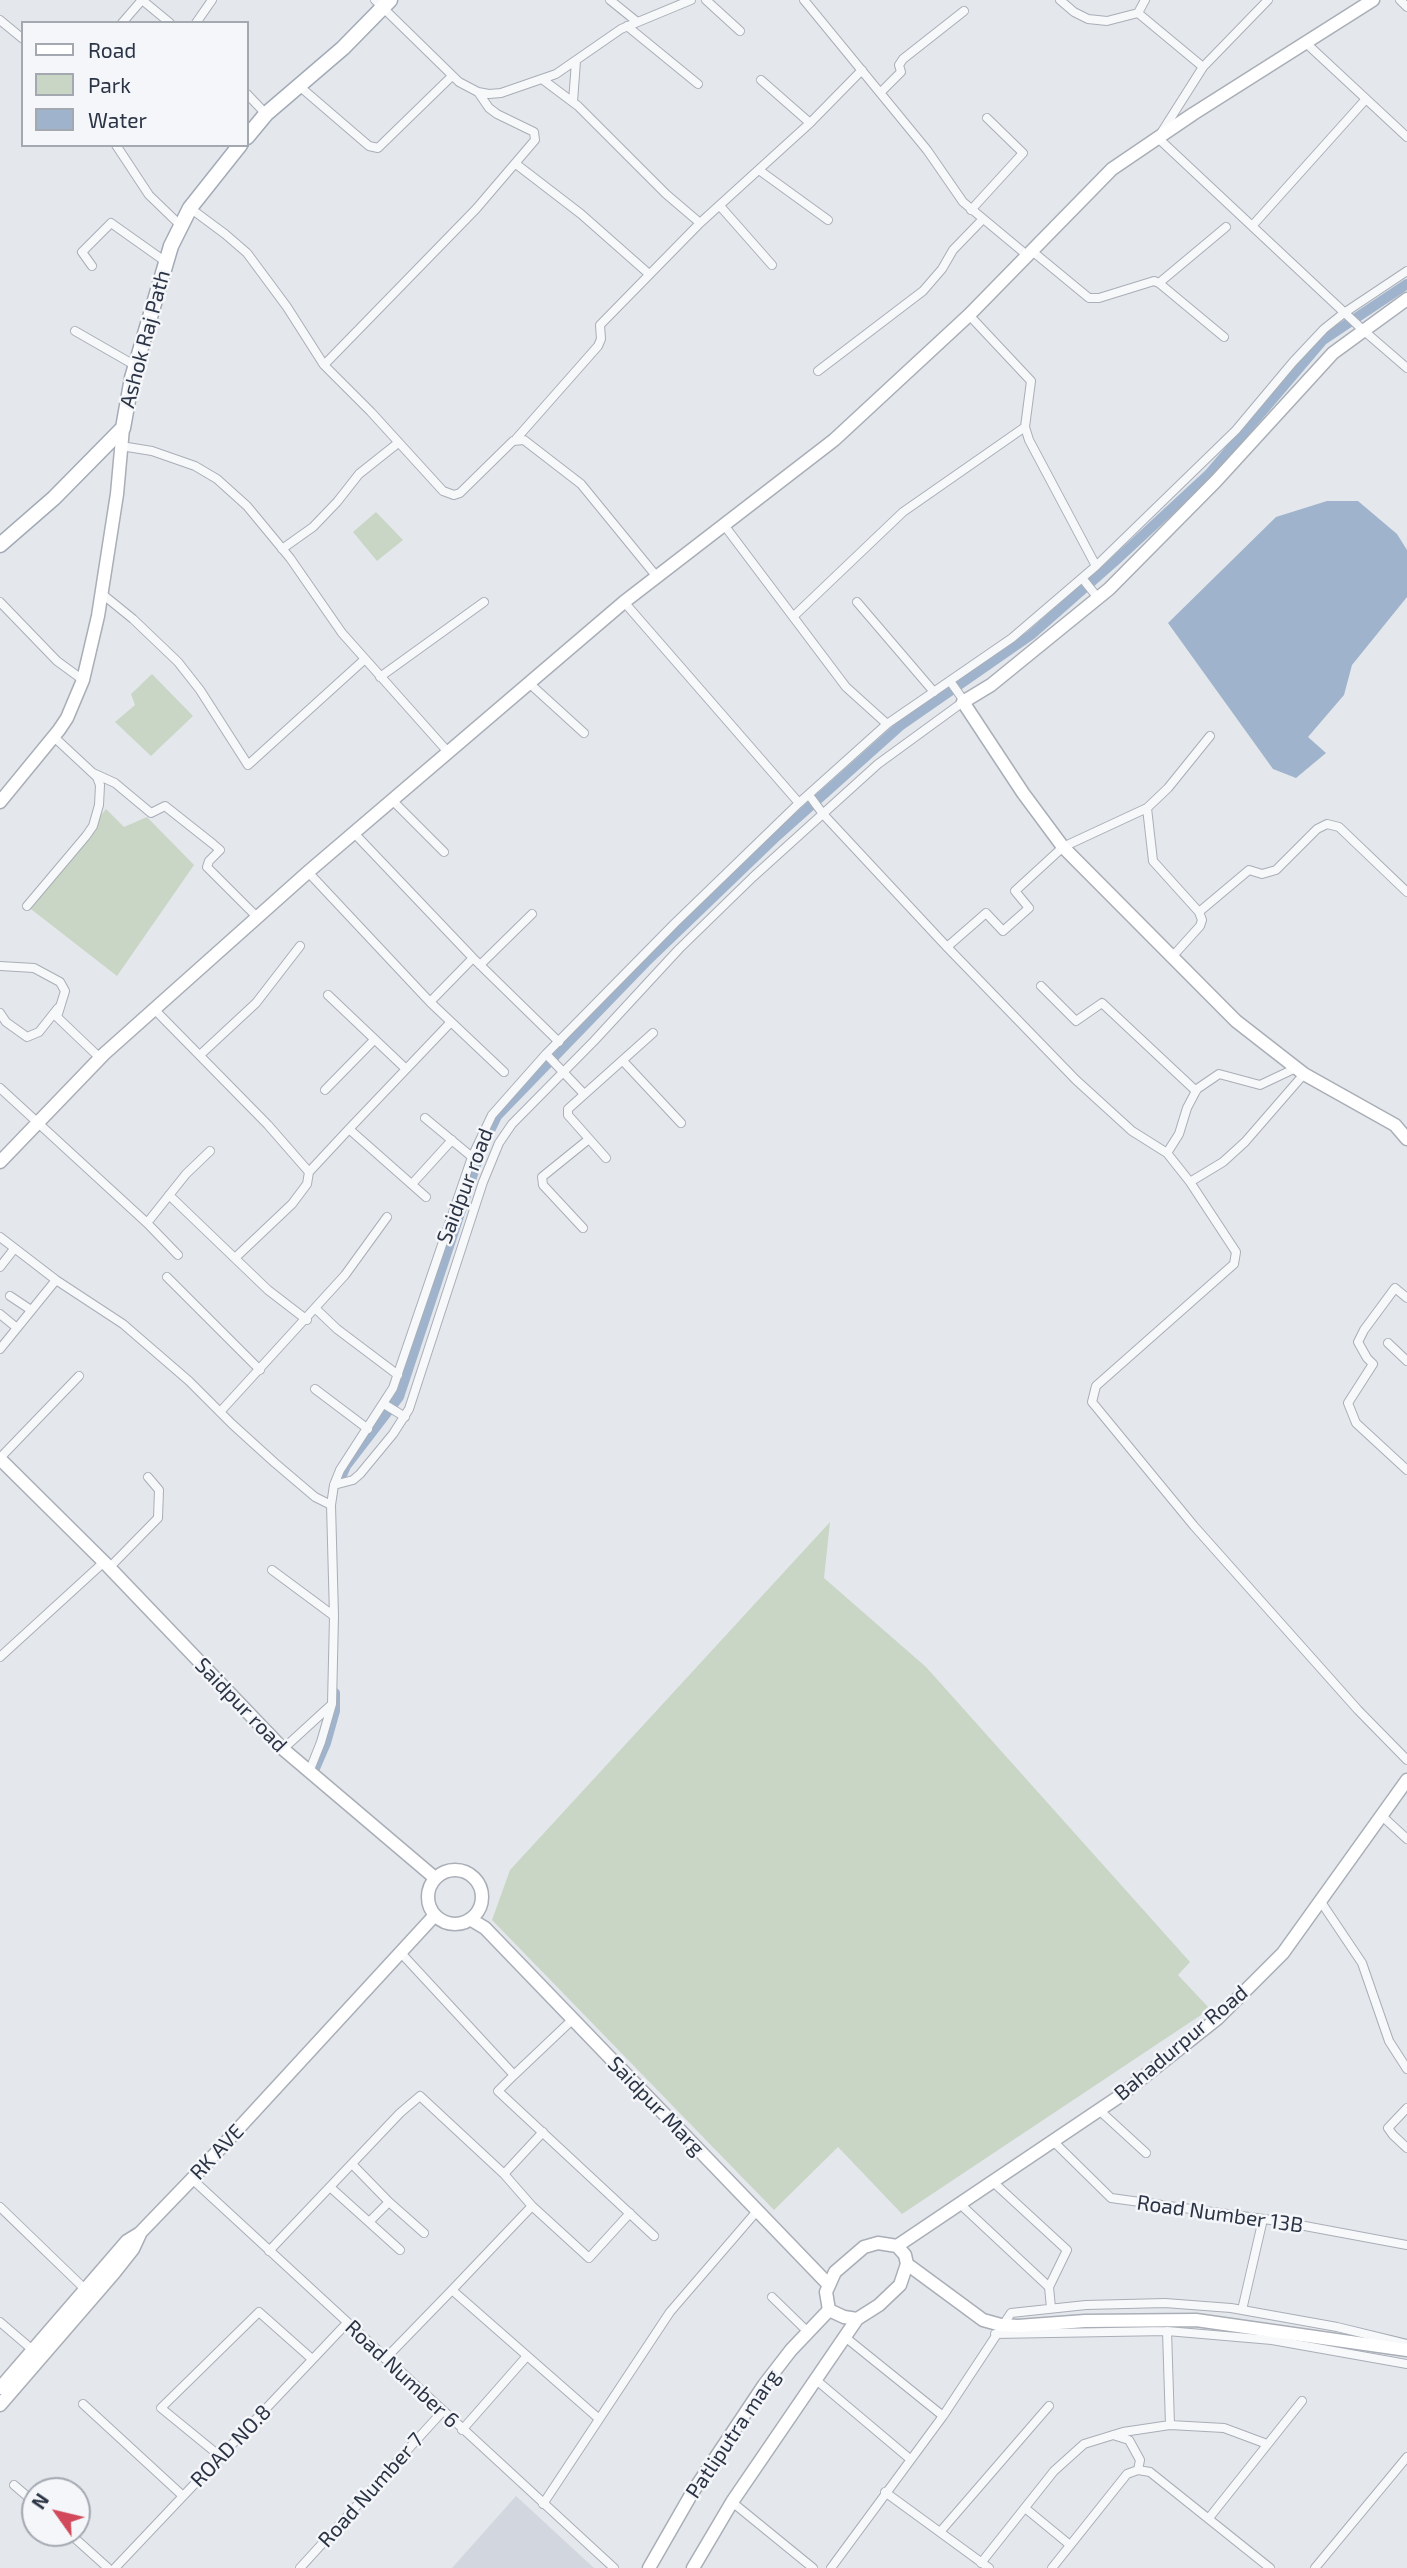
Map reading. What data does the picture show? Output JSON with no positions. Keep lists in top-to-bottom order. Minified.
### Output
{"streets":{"main road":["Ashok Raj Path","Saidpur road","Bahadurpur Road","Saidpur Marg","RK AVE","Patliputra marg"],"street":["Road Number 13B","Road Number 6","ROAD NO.8","Road Number 7"]},"crossings":[["Saidpur road","RK AVE"],["Bahadurpur Road","Saidpur Marg"],["Bahadurpur Road","Road Number 13B"],["Bahadurpur Road","Patliputra marg"],["Saidpur Marg","Patliputra marg"],["RK AVE","Road Number 6"],["Road Number 6","ROAD NO.8"],["Road Number 6","Road Number 7"]],"legend":["Road","Park","Water"],"north":"top left"}
